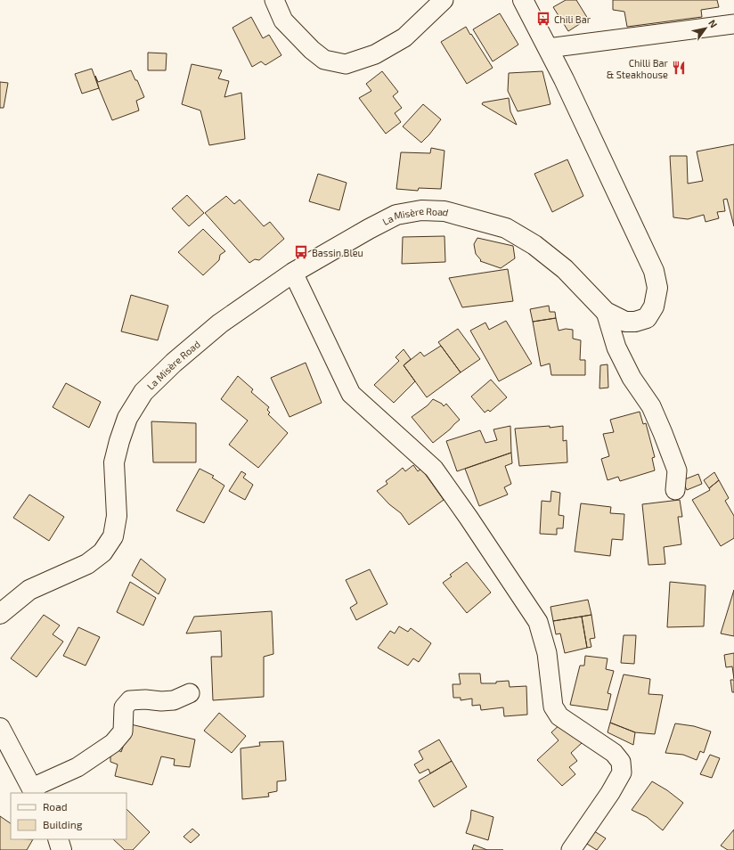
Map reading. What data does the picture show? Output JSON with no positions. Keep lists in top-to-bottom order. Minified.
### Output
{"streets":{"main road":["La Misère Road"]},"places":{"bus stop":["Chili Bar","Bassin Bleu"],"restaurant":["Chilli Bar & Steakhouse"]},"legend":["Road","Building"],"north":"top right"}
